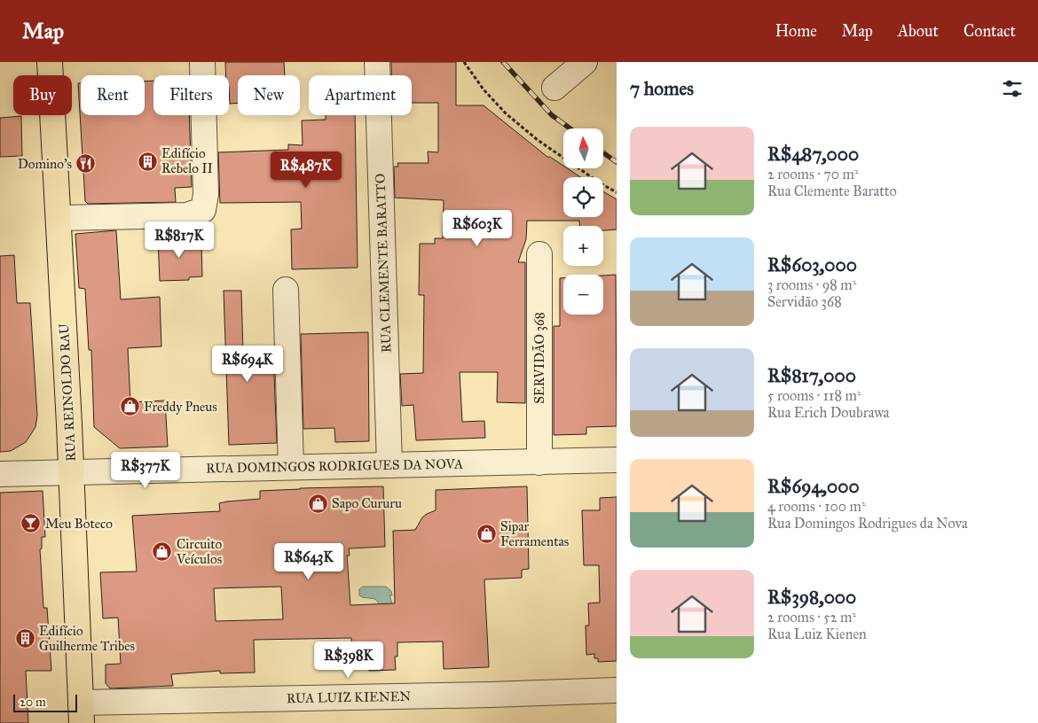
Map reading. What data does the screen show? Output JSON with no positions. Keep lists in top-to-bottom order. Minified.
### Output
{"streets":{"main road":["RUA REINOLDO RAU"],"street":["RUA CLEMENTE BARATTO","SERVIDÃO 368","RUA DOMINGOS RODRIGUES DA NOVA","RUA LUIZ KIENEN"]},"crossings":[["RUA CLEMENTE BARATTO","RUA DOMINGOS RODRIGUES DA NOVA"],["SERVIDÃO 368","RUA DOMINGOS RODRIGUES DA NOVA"],["RUA REINOLDO RAU","RUA DOMINGOS RODRIGUES DA NOVA"],["RUA REINOLDO RAU","RUA LUIZ KIENEN"]],"places":{"building":["Edifício Rebelo II","Edifício Guilherme Tribes"],"restaurant":["Domino's"],"shop":["Freddy Pneus","Sapo Cururu","Sipar Ferramentas","Circuito Veículos"],"bar":["Meu Boteco"]},"scale_bar":"20 m","north":"top","page":{"header":"Map","nav":["Home","Map","About","Contact"],"heading":"7 homes","chip":["Buy","Rent","Filters","New","Apartment"],"list":[{"name":"R$487,000","note":"2 rooms · 70 m² · Rua Clemente Baratto"},{"name":"R$603,000","note":"3 rooms · 98 m² · Servidão 368"},{"name":"R$817,000","note":"5 rooms · 118 m² · Rua Erich Doubrawa"},{"name":"R$694,000","note":"4 rooms · 100 m² · Rua Domingos Rodrigues da Nova"},{"name":"R$398,000","note":"2 rooms · 52 m² · Rua Luiz Kienen"}],"map_buttons":["+","−"],"price":["R$487K","R$603K","R$817K","R$694K","R$377K","R$643K","R$398K"],"scale":"20 m"}}
